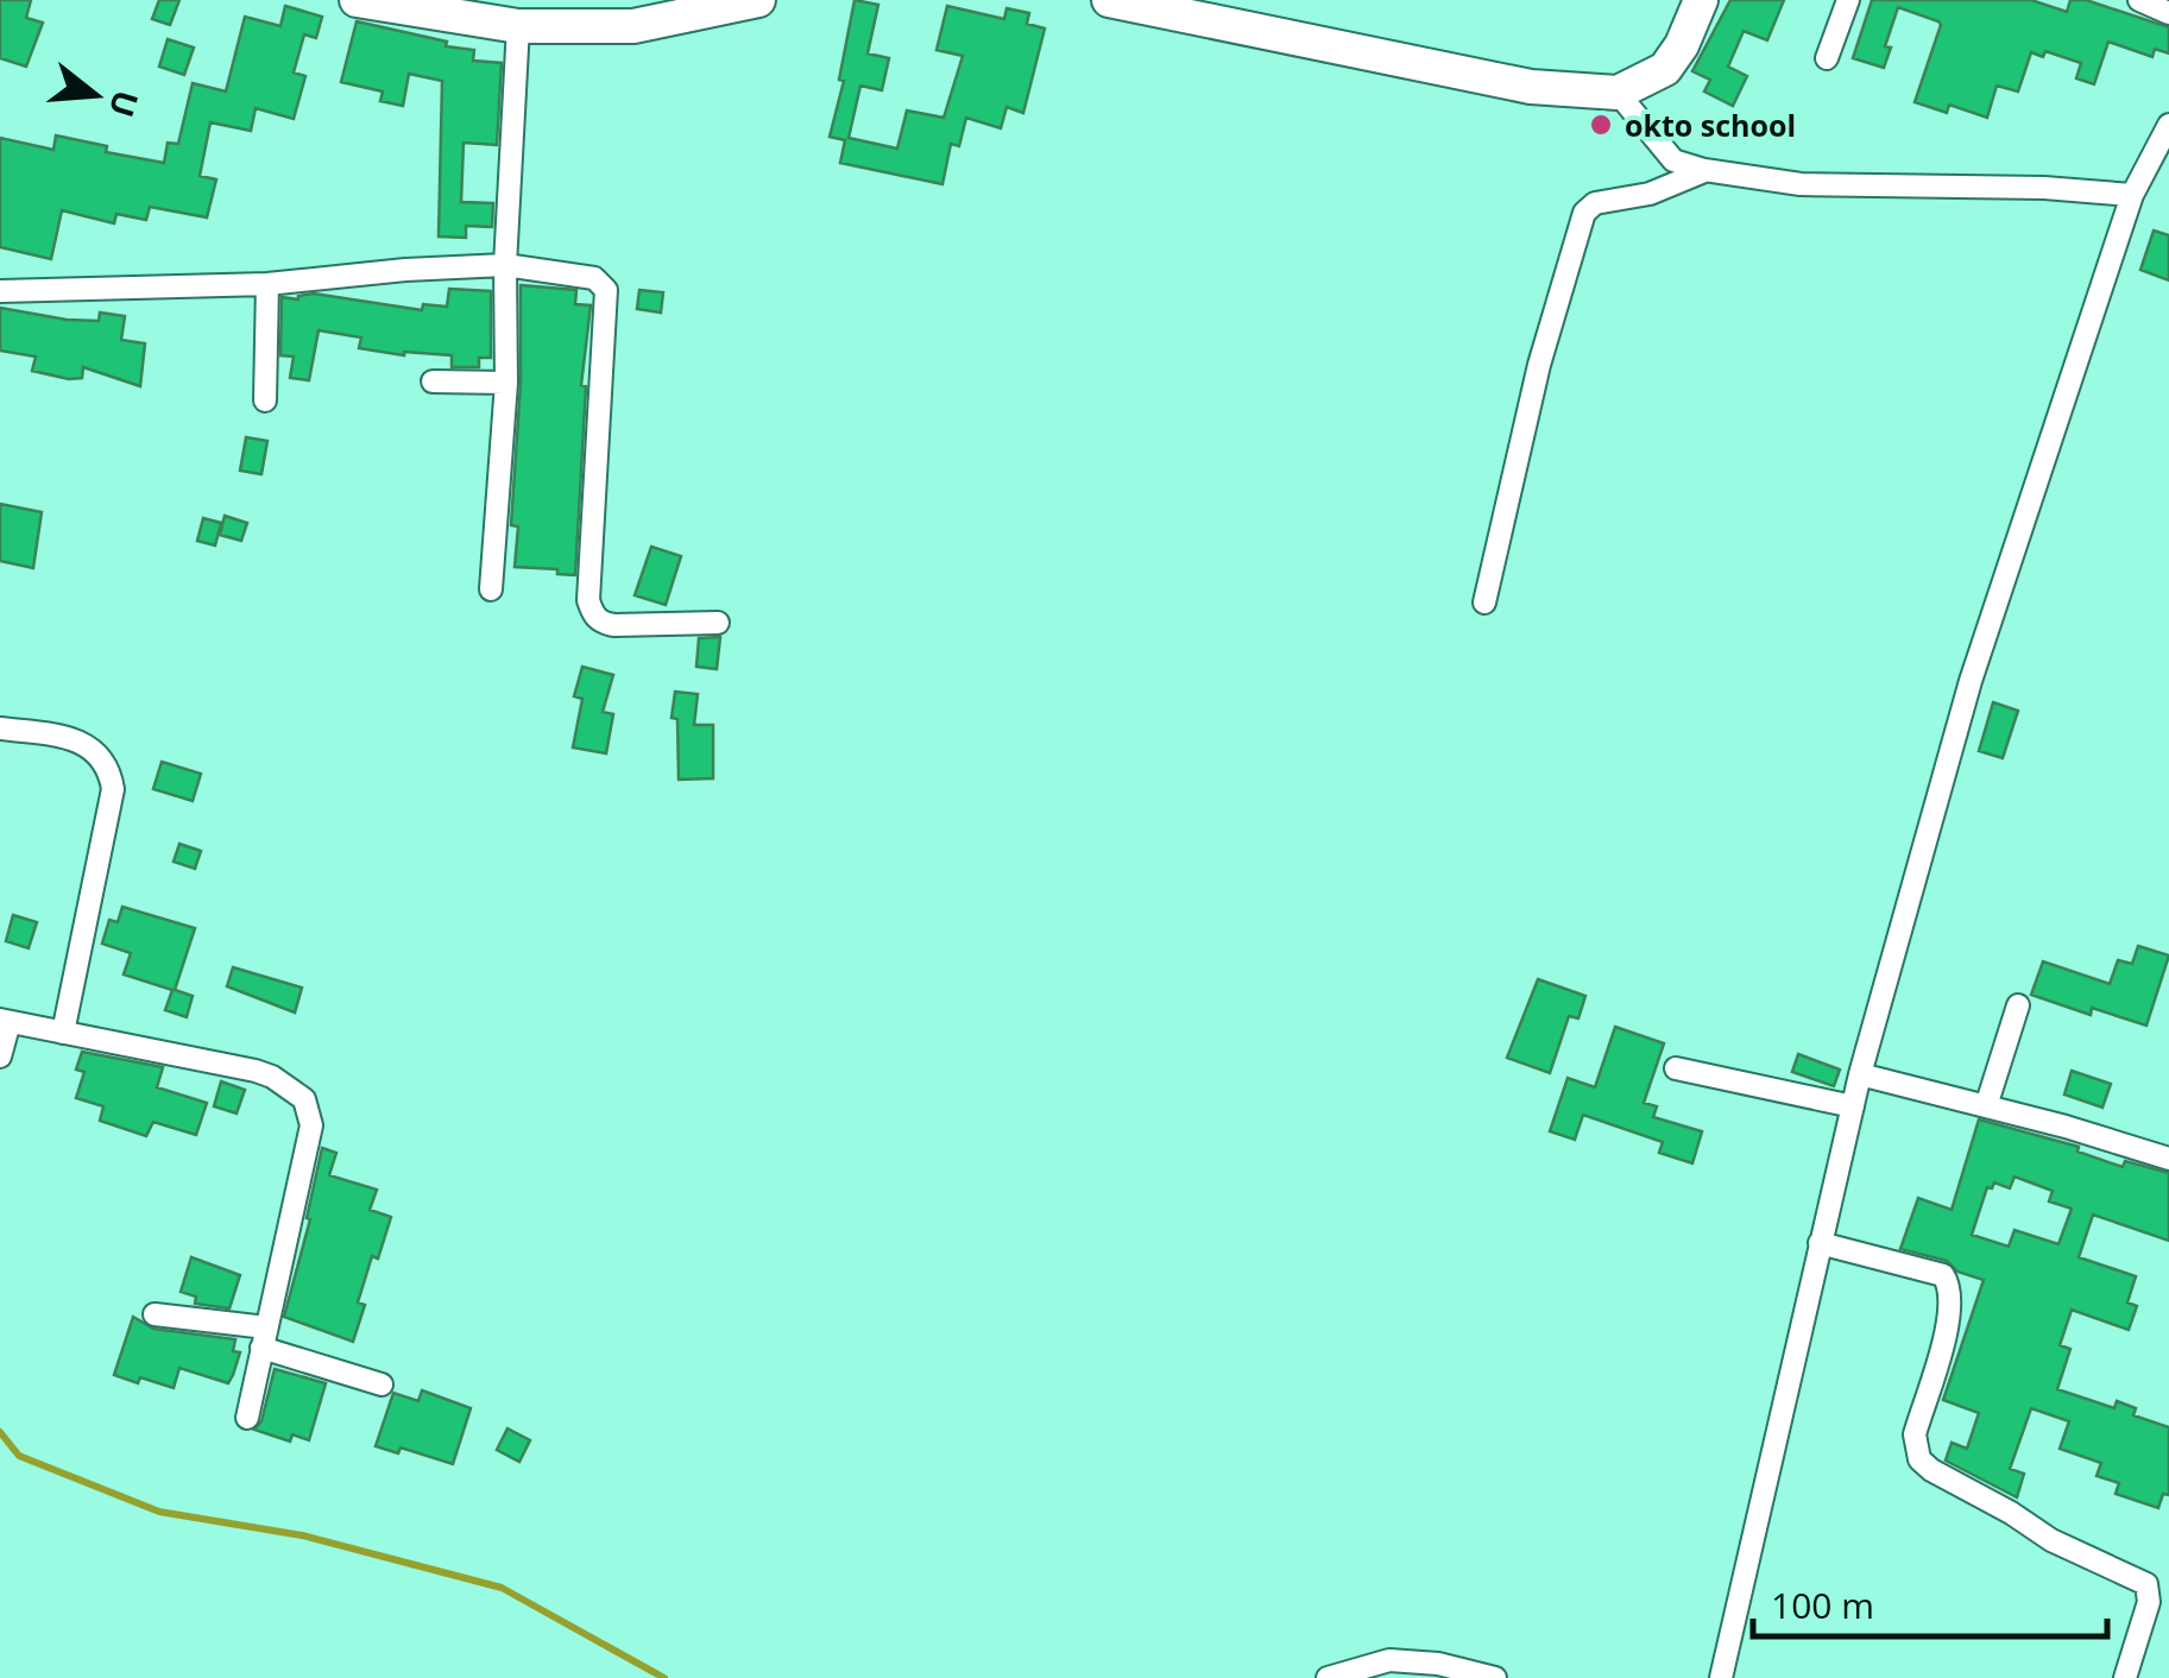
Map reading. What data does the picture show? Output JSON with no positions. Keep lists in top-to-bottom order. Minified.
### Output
{"places":["okto school"],"scale_bar":"100 m","north":"right"}
